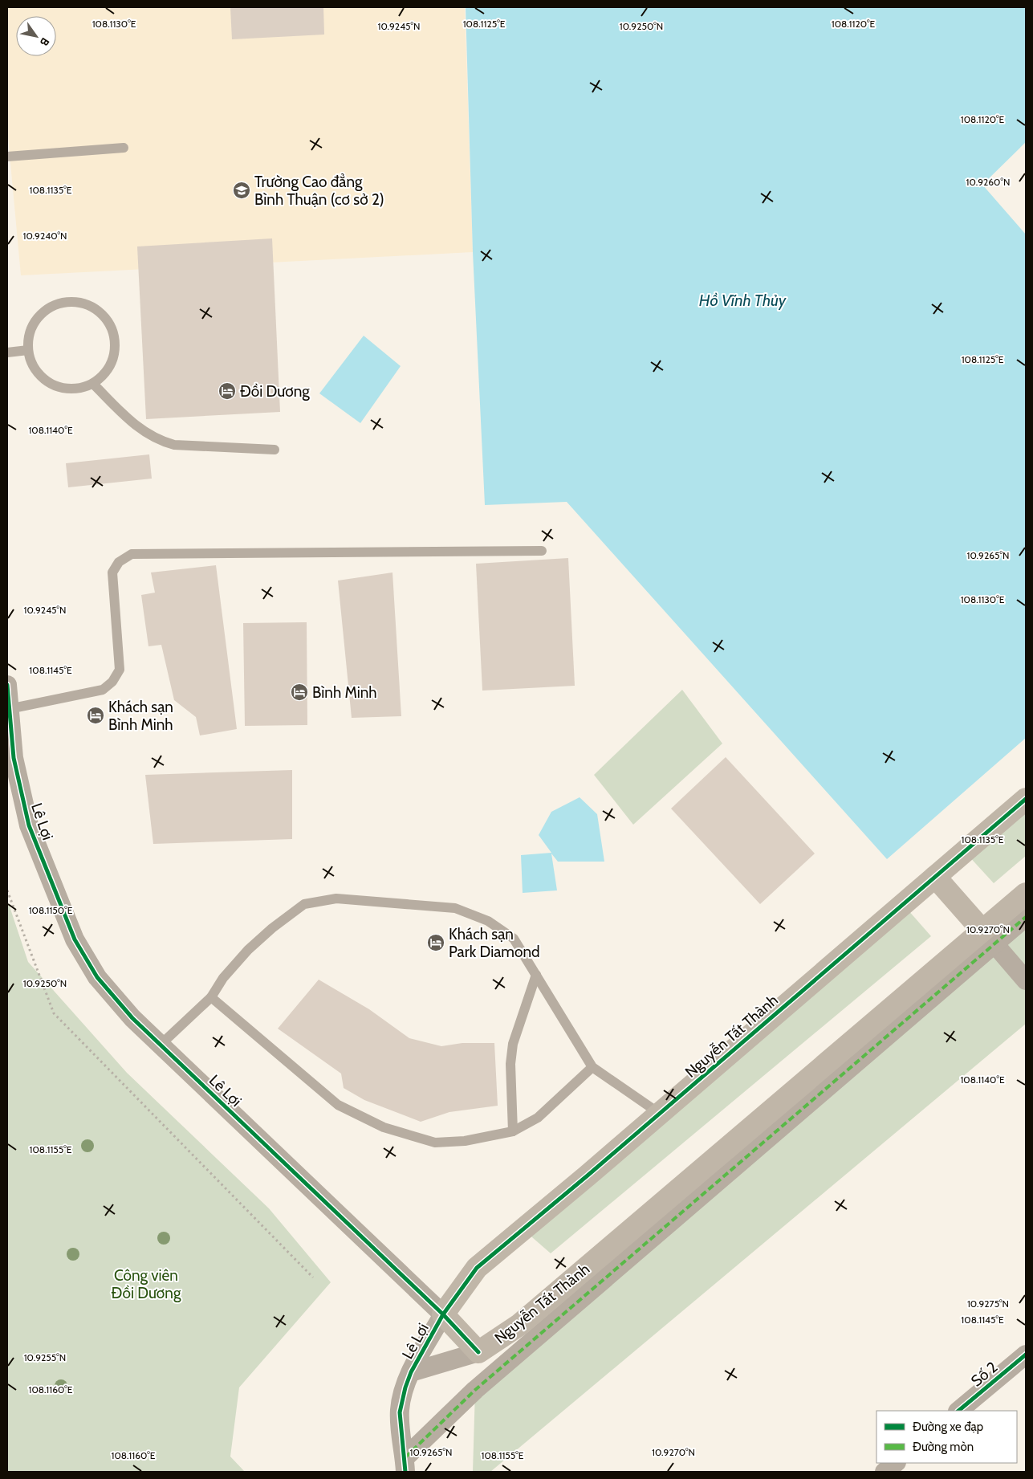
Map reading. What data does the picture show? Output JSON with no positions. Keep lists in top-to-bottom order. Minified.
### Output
{"streets":{"street":["Lê Lợi","Nguyễn Tất Thành","Số 2"]},"crossings":[["Lê Lợi","Nguyễn Tất Thành"]],"water":["Hồ Vĩnh Thủy"],"parks":["Công viên Đồi Dương"],"places":{"school or university":["Trường Cao đẳng Bình Thuận (cơ sở 2)"],"hotel":["Đồi Dương","Bình Minh","Khách sạn Bình Minh","Khách sạn Park Diamond"]},"legend":["Đường xe đạp","Đường mòn"],"north":"bottom right","coordinates":["108.1130°E","108.1125°E","108.1120°E","10.9250°N","10.9245°N","10.9260°N","108.1135°E","10.9240°N","108.1140°E","10.9265°N","108.1145°E","108.1150°E","10.9270°N","108.1155°E","10.9275°N","10.9255°N","108.1160°E"]}
